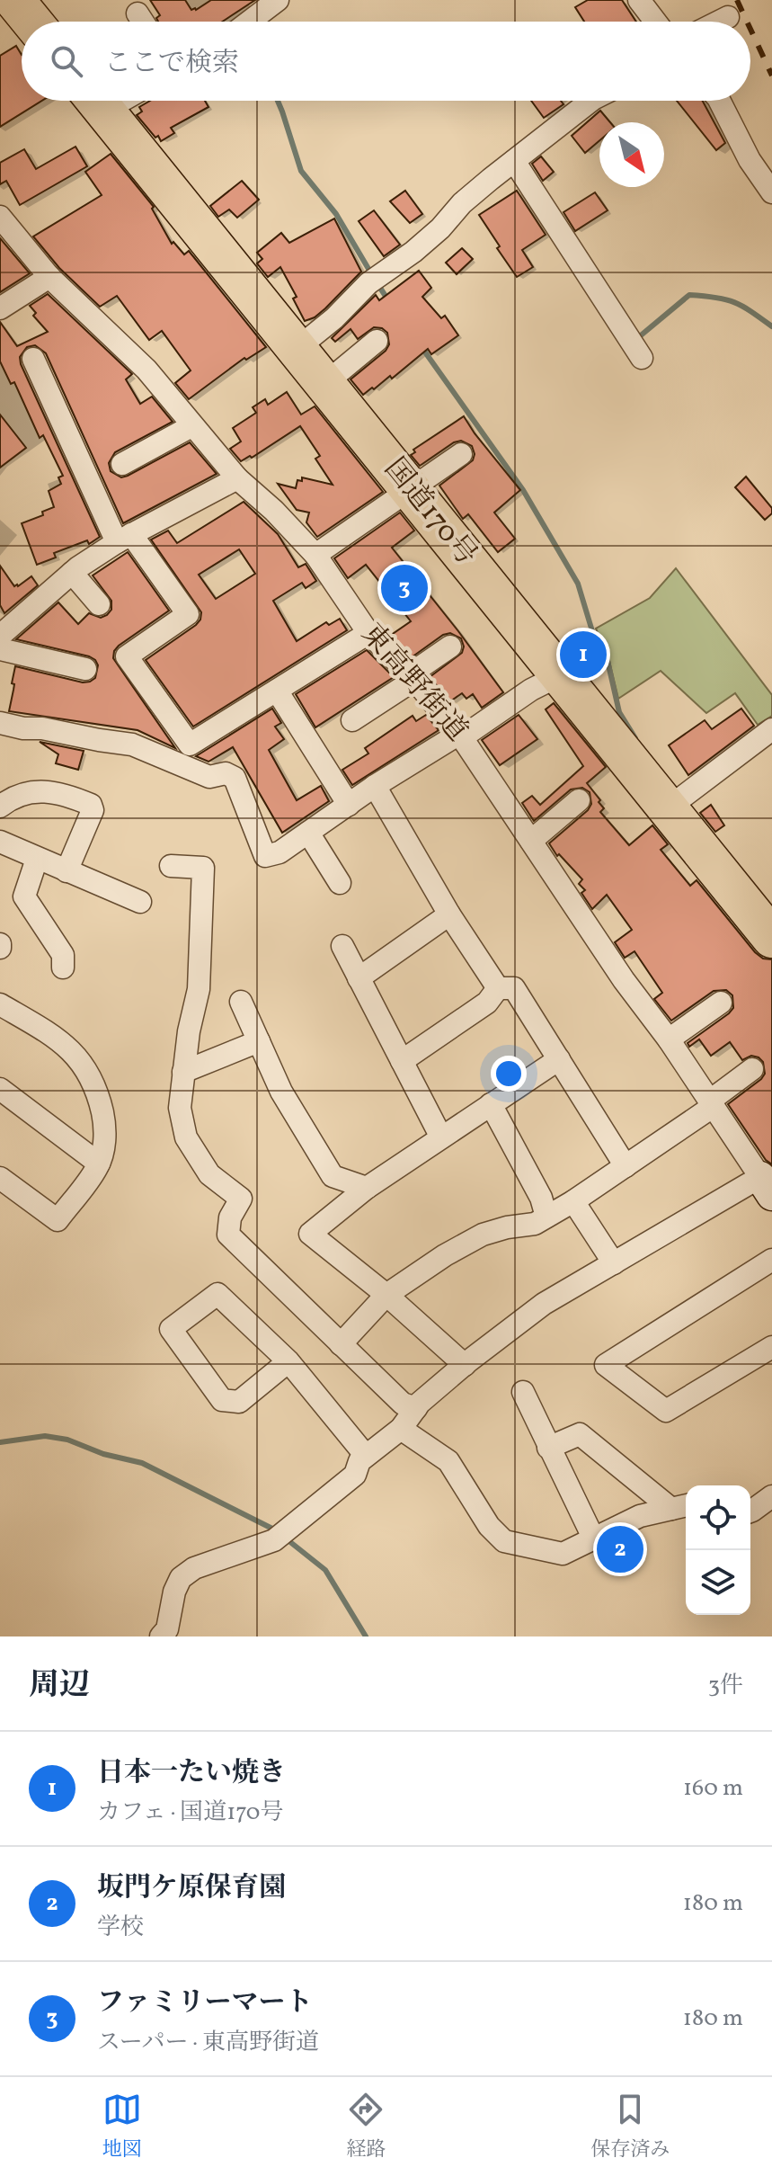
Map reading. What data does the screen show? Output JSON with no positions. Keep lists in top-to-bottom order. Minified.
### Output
{"streets":{"highway":["国道170号"],"street":["東高野街道"]},"north":"bottom right","page":{"search":"ここで検索","pins":["3","1","2"],"heading":["周辺","3件"],"list":[{"mark":"1","name":"日本一たい焼き","note":"カフェ · 国道170号","value":"160 m"},{"mark":"2","name":"坂門ケ原保育園","note":"学校","value":"180 m"},{"mark":"3","name":"ファミリーマート","note":"スーパー · 東高野街道","value":"180 m"}],"nav":["地図","経路","保存済み"]}}
